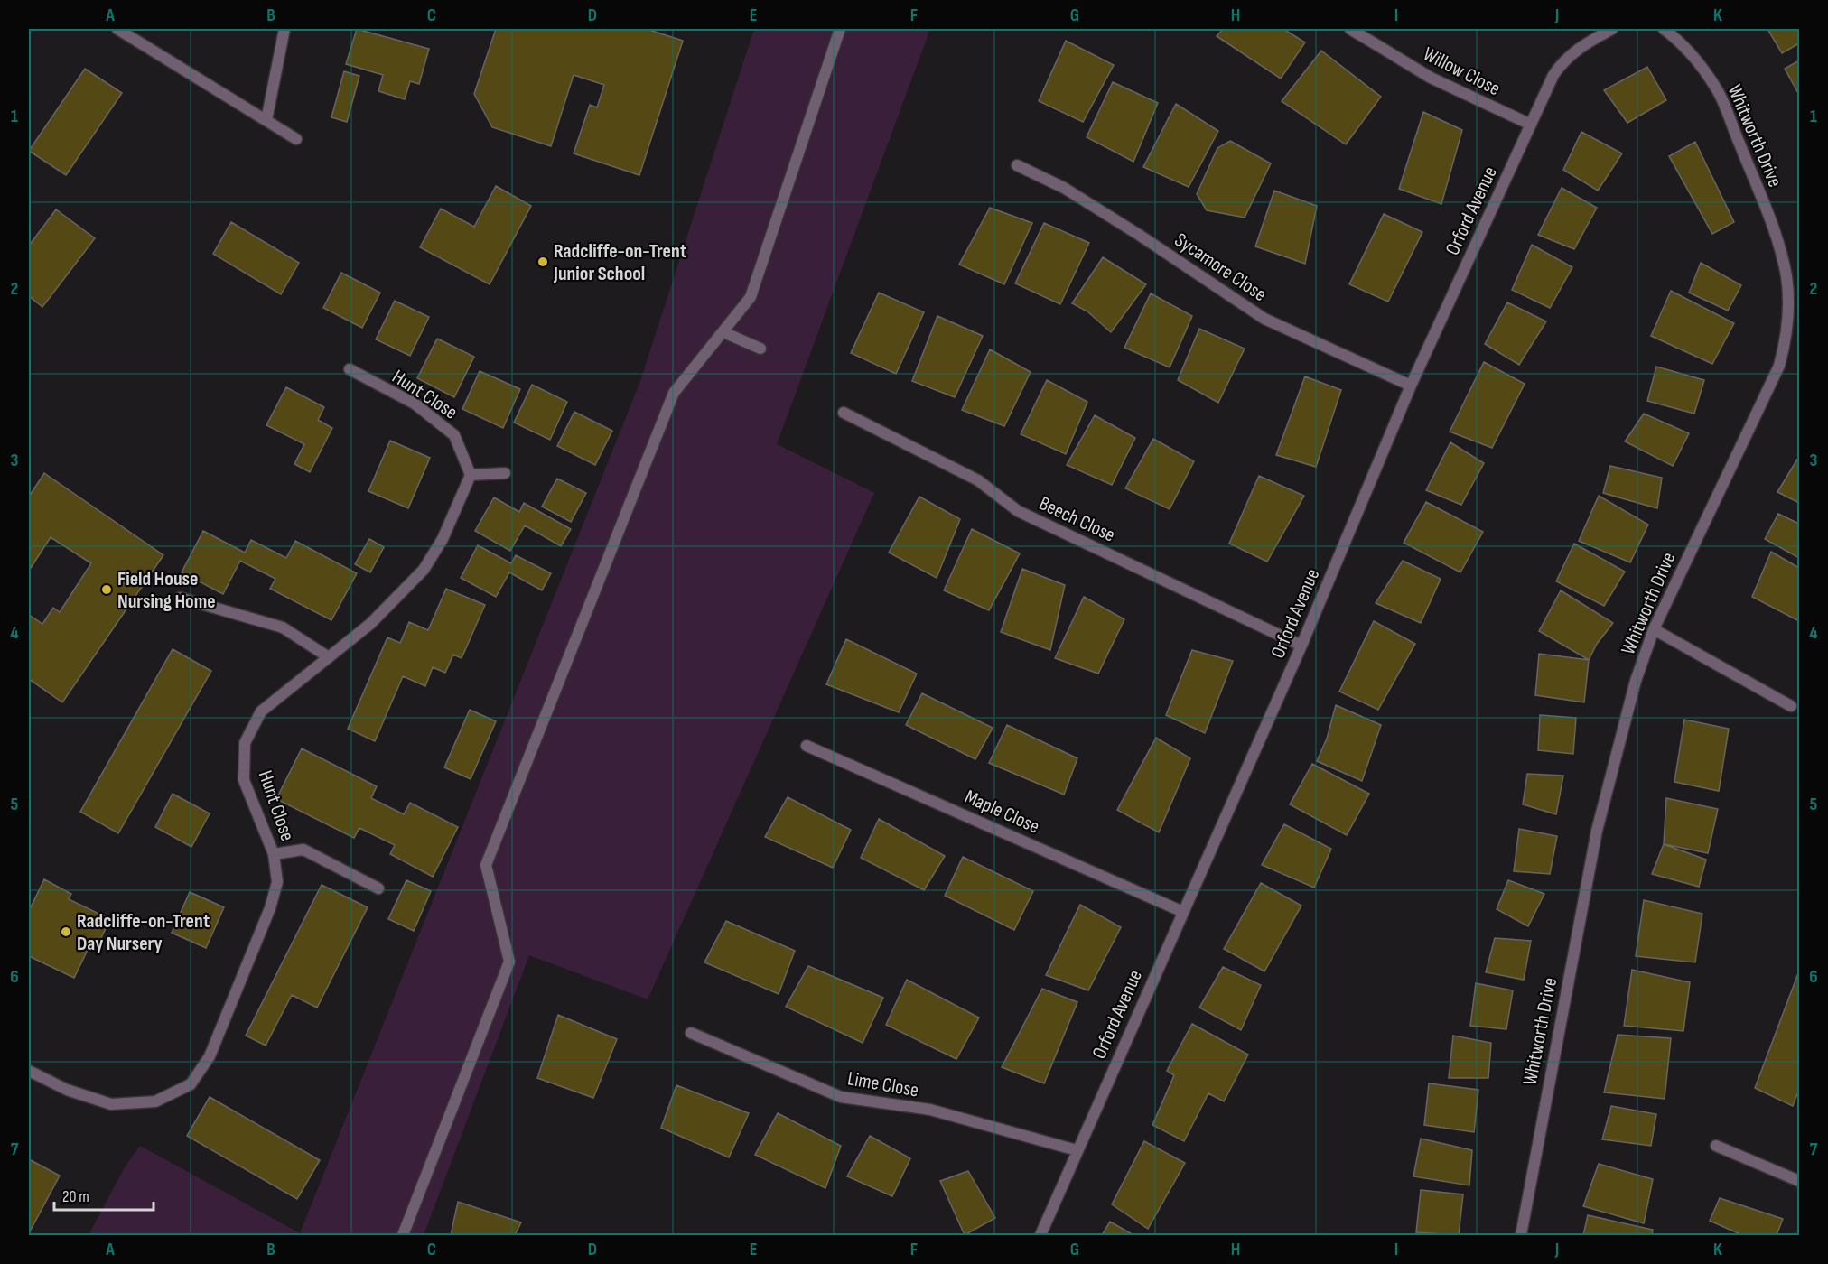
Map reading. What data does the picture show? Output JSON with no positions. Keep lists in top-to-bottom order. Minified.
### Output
{"streets":{"street":["Willow Close","Whitworth Drive","Orford Avenue","Sycamore Close","Hunt Close","Beech Close","Maple Close","Lime Close"]},"crossings":[["Willow Close","Orford Avenue"],["Orford Avenue","Sycamore Close"],["Orford Avenue","Beech Close"],["Orford Avenue","Maple Close"],["Orford Avenue","Lime Close"]],"places":["Radcliffe-on-Trent Junior School","Field House Nursing Home","Radcliffe-on-Trent Day Nursery"],"scale_bar":"20 m","grid":{"columns":["A","B","C","D","E","F","G","H","I","J","K"],"rows":["1","2","3","4","5","6","7"]}}
